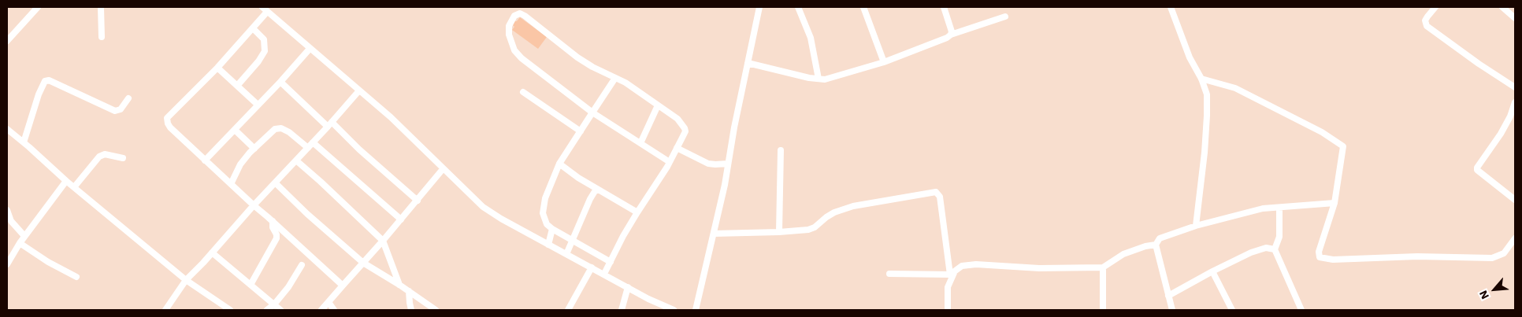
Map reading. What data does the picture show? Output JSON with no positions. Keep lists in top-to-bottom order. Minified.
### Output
{"north":"bottom left"}
